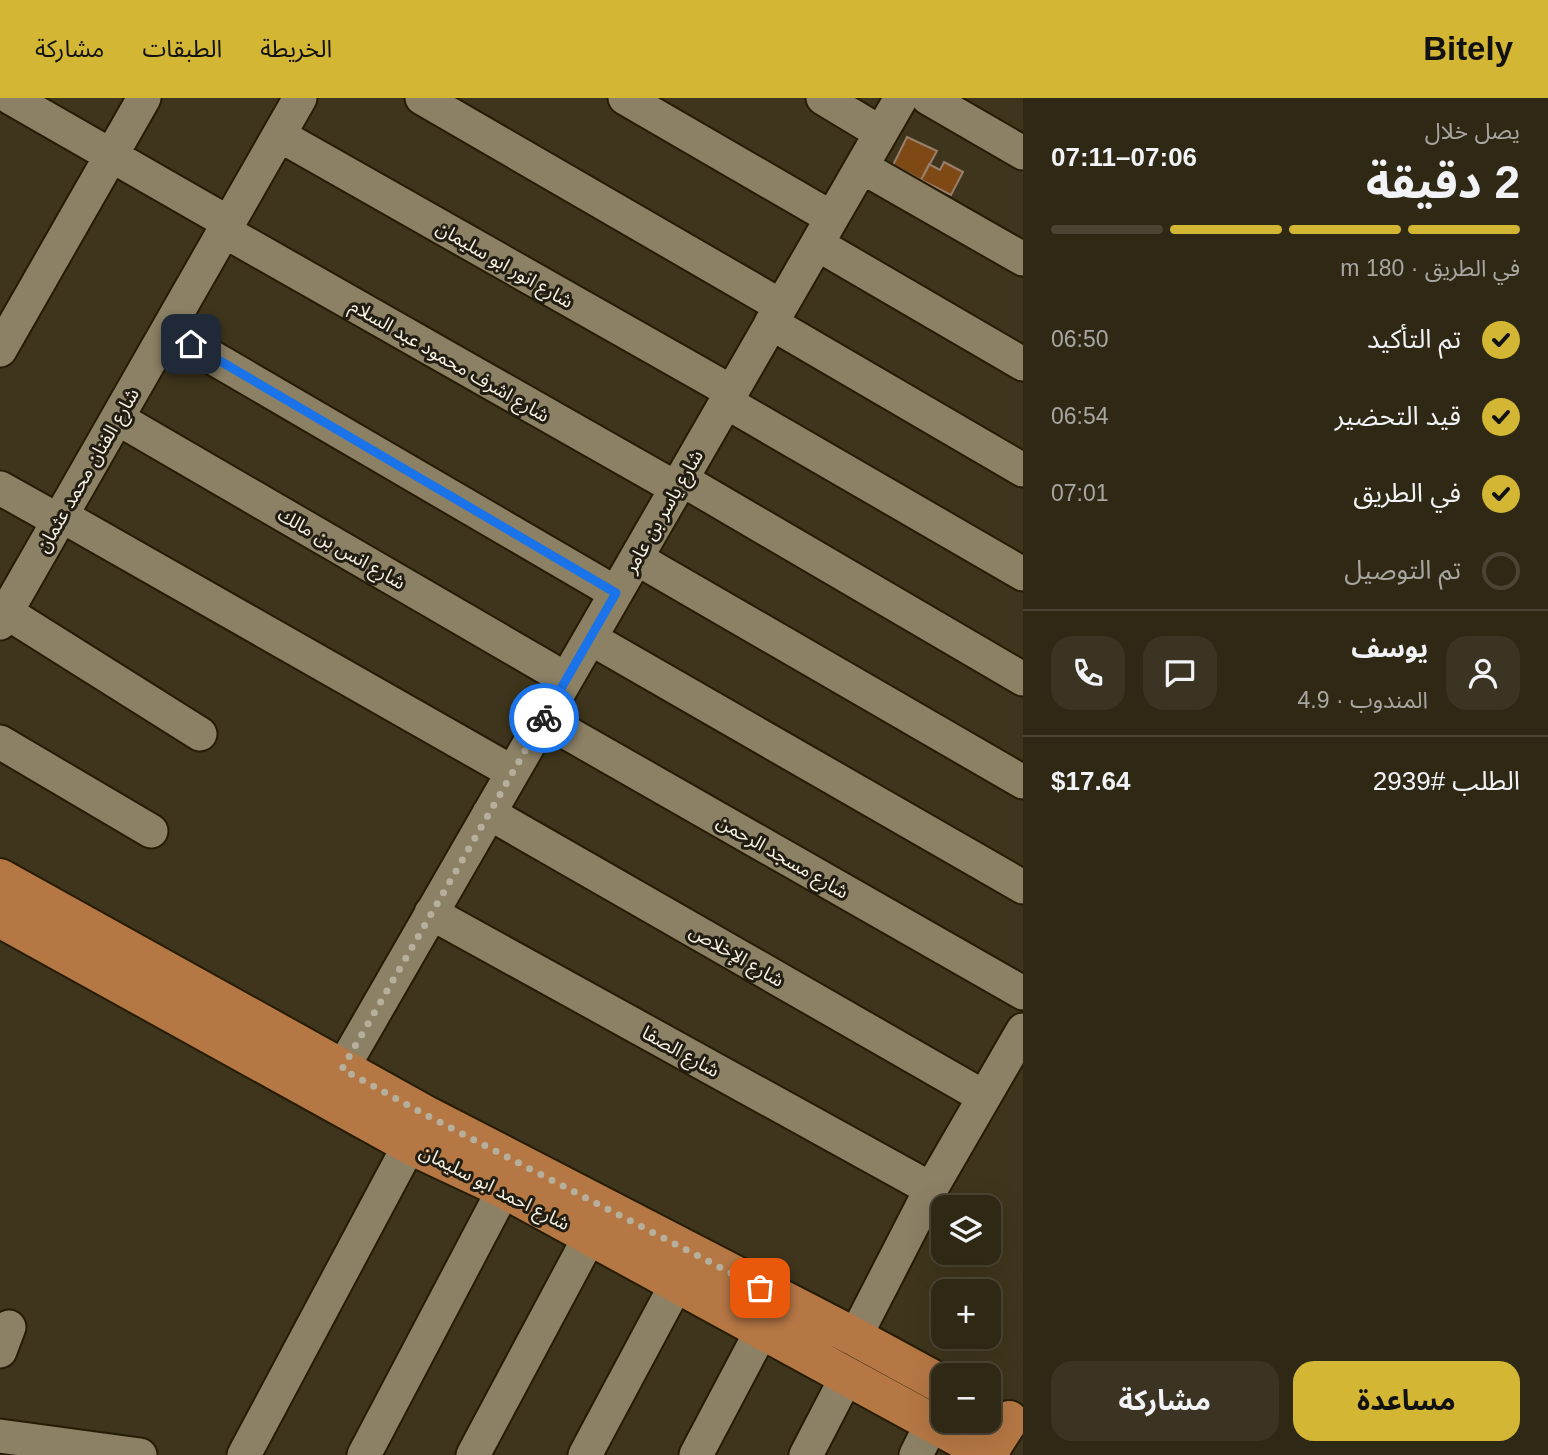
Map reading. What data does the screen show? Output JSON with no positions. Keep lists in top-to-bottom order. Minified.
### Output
{"streets":{"main road":["شارع احمد ابو سليمان"],"street":["شارع انور ابو سليمان","شارع اشرف محمود عبد السلام","شارع الفنان محمد عثمان","شارع ياسر بن عامر","شارع انس بن مالك","شارع مسجد الرحمن","شارع الإخلاص","شارع الصفا"]},"crossings":[["شارع انور ابو سليمان","شارع الفنان محمد عثمان"],["شارع انور ابو سليمان","شارع ياسر بن عامر"],["شارع اشرف محمود عبد السلام","شارع الفنان محمد عثمان"],["شارع اشرف محمود عبد السلام","شارع ياسر بن عامر"],["شارع الفنان محمد عثمان","شارع انس بن مالك"],["شارع ياسر بن عامر","شارع انس بن مالك"],["شارع ياسر بن عامر","شارع مسجد الرحمن"],["شارع ياسر بن عامر","شارع الإخلاص"],["شارع ياسر بن عامر","شارع الصفا"],["شارع ياسر بن عامر","شارع احمد ابو سليمان"]],"page":{"header":"Bitely","nav":["الخريطة","الطبقات","مشاركة"],"heading":["2 دقيقة","يصل خلال","07:06–07:11"],"panel":["يوسف","المندوب · 4.9","الطلب #2939","$17.64"],"bar":"في الطريق · 180 m","list":[["تم التأكيد","06:50"],["قيد التحضير","06:54"],["في الطريق","07:01"],"تم التوصيل"],"map_buttons":["+","−"],"buttons":["مساعدة","مشاركة"]}}
